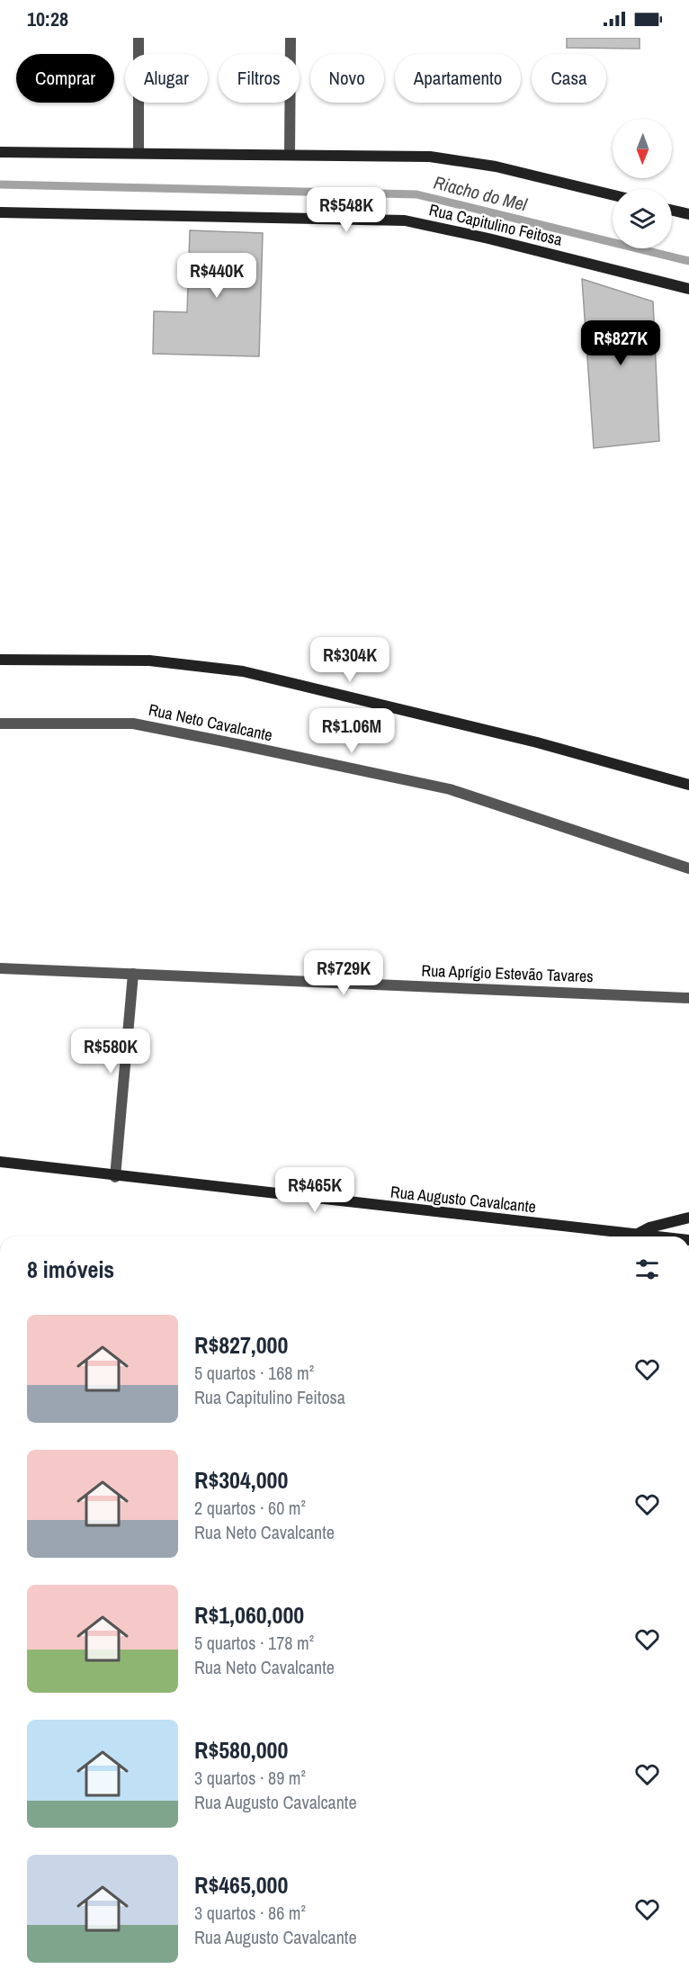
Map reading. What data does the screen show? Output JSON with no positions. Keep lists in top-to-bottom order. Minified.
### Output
{"streets":{"street":["Rua Capitulino Feitosa","Rua Neto Cavalcante","Rua Aprígio Estevão Tavares","Rua Augusto Cavalcante"]},"water":["Riacho do Mel"],"north":"bottom","page":{"status":"10:28","chip":["Comprar","Alugar","Filtros","Novo","Apartamento","Casa"],"price":["R$548K","R$440K","R$827K","R$304K","R$1.06M","R$729K","R$580K","R$465K"],"heading":"8 imóveis","list":[{"name":"R$827,000","note":"5 quartos · 168 m² · Rua Capitulino Feitosa"},{"name":"R$304,000","note":"2 quartos · 60 m² · Rua Neto Cavalcante"},{"name":"R$1,060,000","note":"5 quartos · 178 m² · Rua Neto Cavalcante"},{"name":"R$580,000","note":"3 quartos · 89 m² · Rua Augusto Cavalcante"},{"name":"R$465,000","note":"3 quartos · 86 m² · Rua Augusto Cavalcante"}]}}
